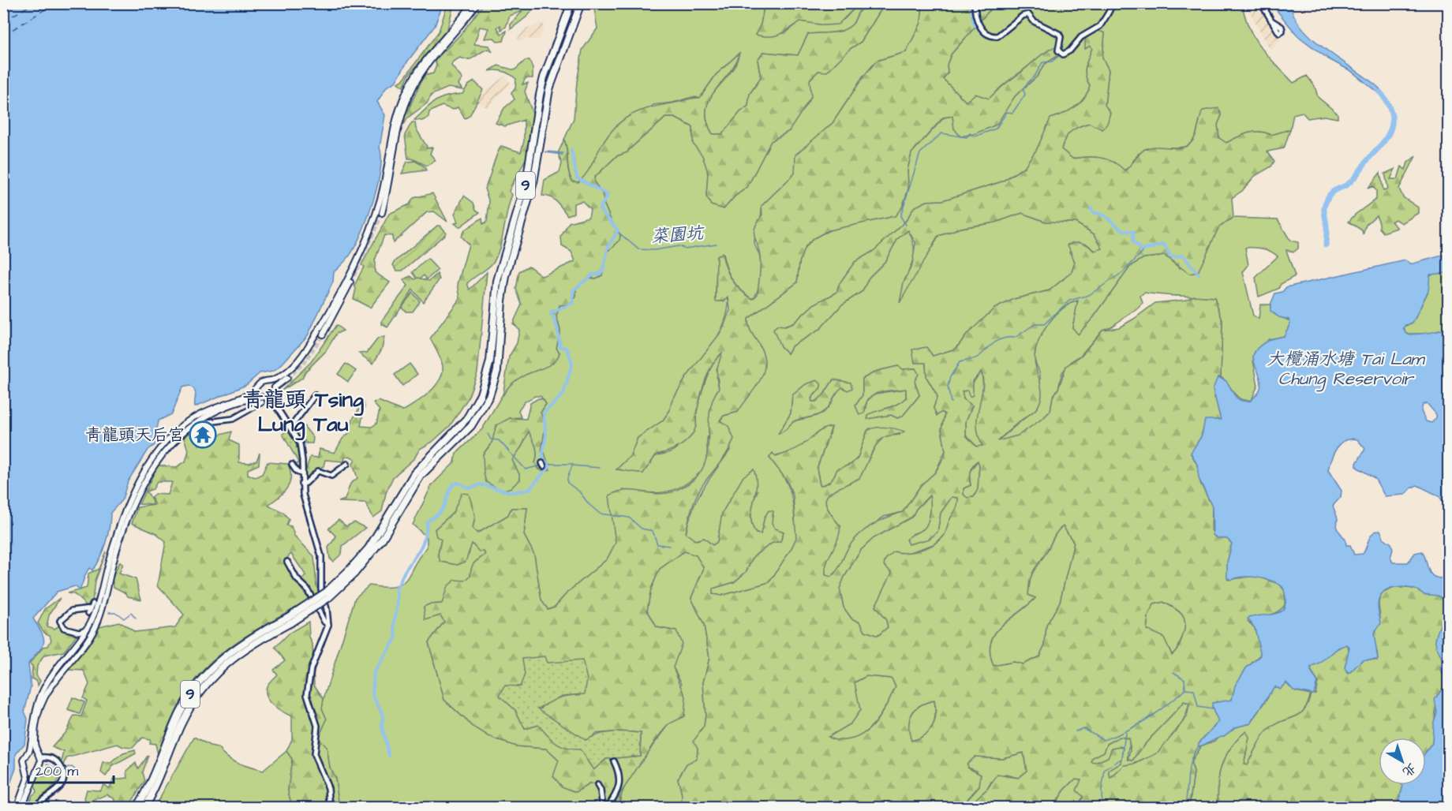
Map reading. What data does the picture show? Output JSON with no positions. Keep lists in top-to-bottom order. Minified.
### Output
{"streets":{"highway":["9"]},"districts":["青龍頭 Tsing Lung Tau"],"water":["菜園坑","大欖涌水塘 Tai Lam Chung Reservoir"],"places":{"temple":["青龍頭天后宮"]},"scale_bar":"200 m","north":"bottom right"}
